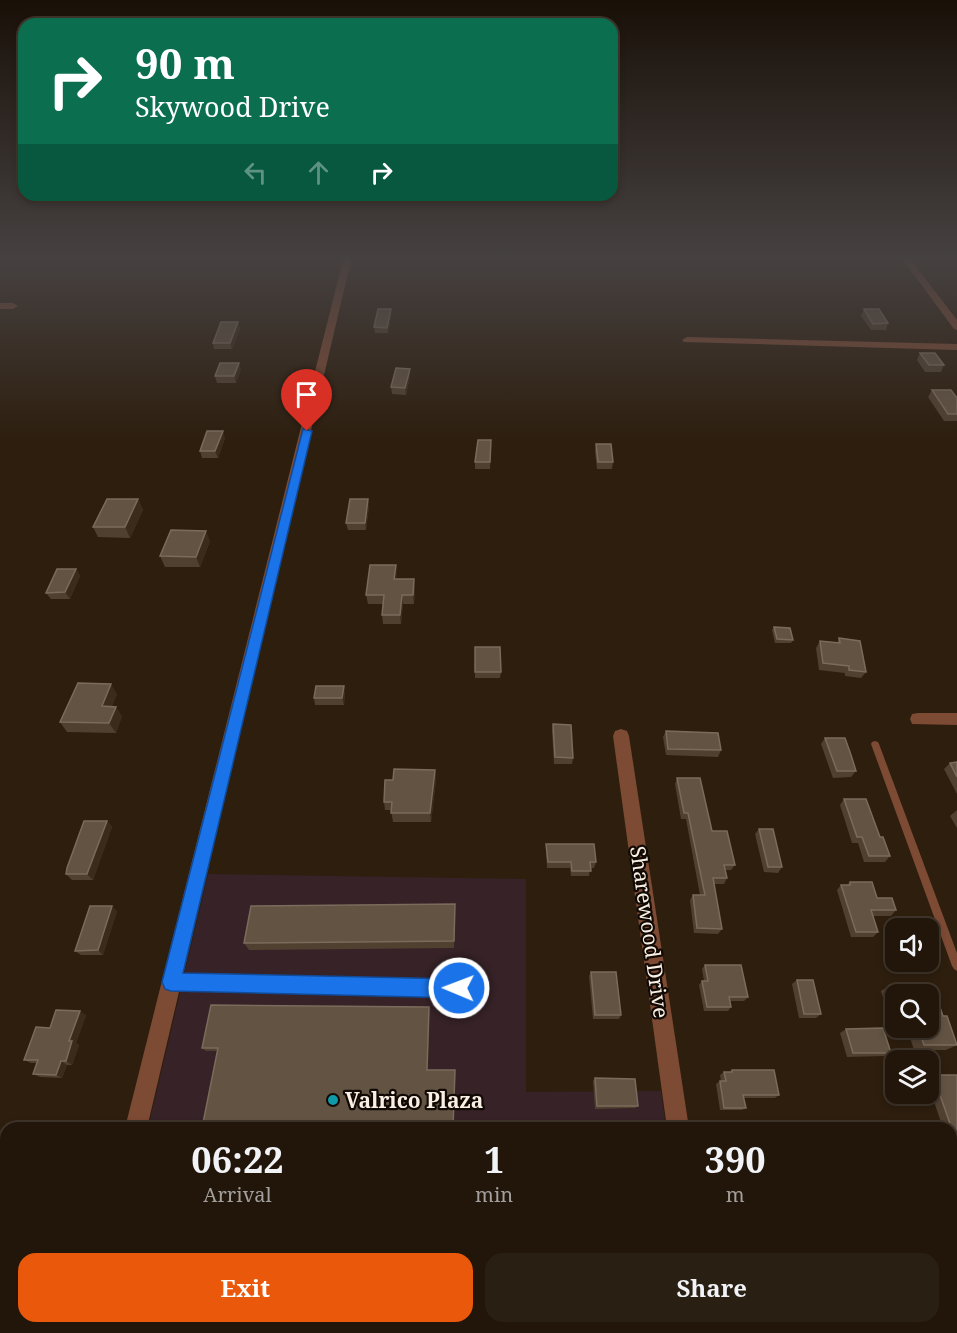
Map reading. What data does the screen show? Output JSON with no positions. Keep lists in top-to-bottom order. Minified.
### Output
{"streets":{"street":["Sharewood Drive"]},"places":["Valrico Plaza"],"page":{"turn":["90 m","Skywood Drive"],"eta":["06:22","Arrival","1","min","390","m"],"buttons":["Exit","Share"]}}
